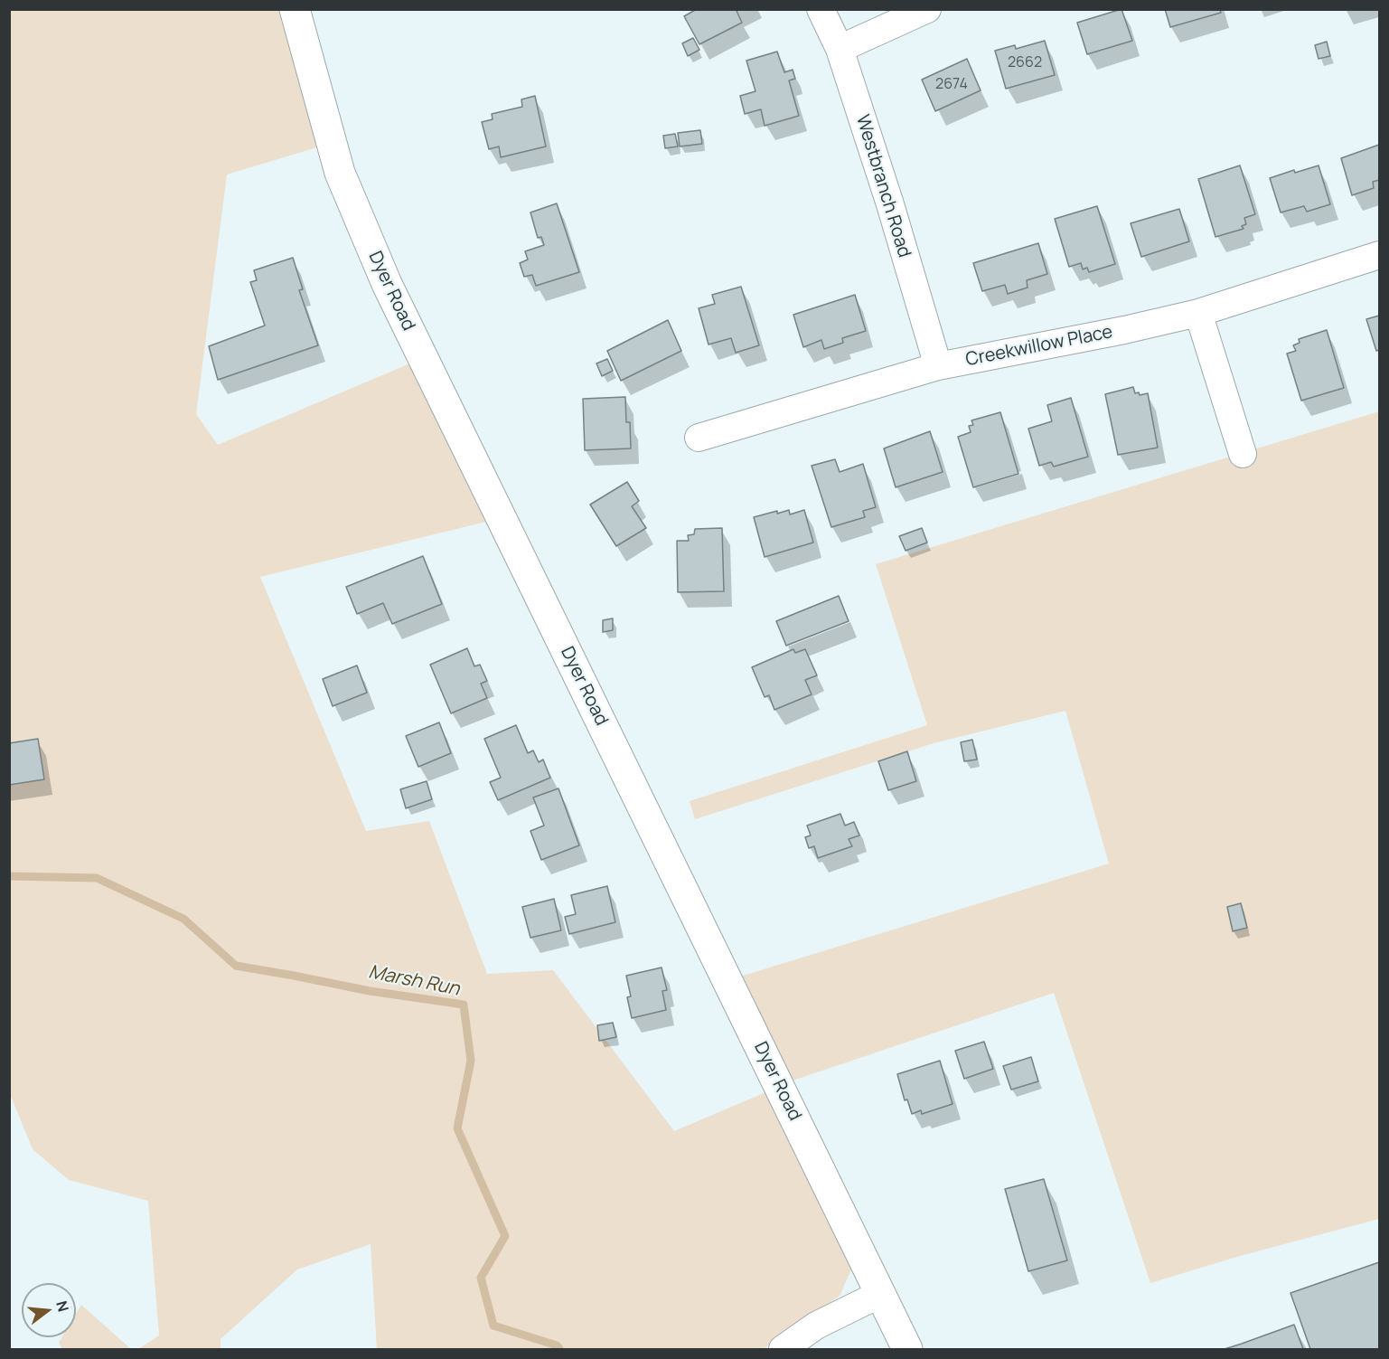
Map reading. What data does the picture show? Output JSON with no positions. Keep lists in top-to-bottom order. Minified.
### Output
{"streets":{"street":["Westbranch Road","Dyer Road","Creekwillow Place"]},"crossings":[["Westbranch Road","Creekwillow Place"]],"water":["Marsh Run"],"house_numbers":["2662","2674"],"north":"right"}
